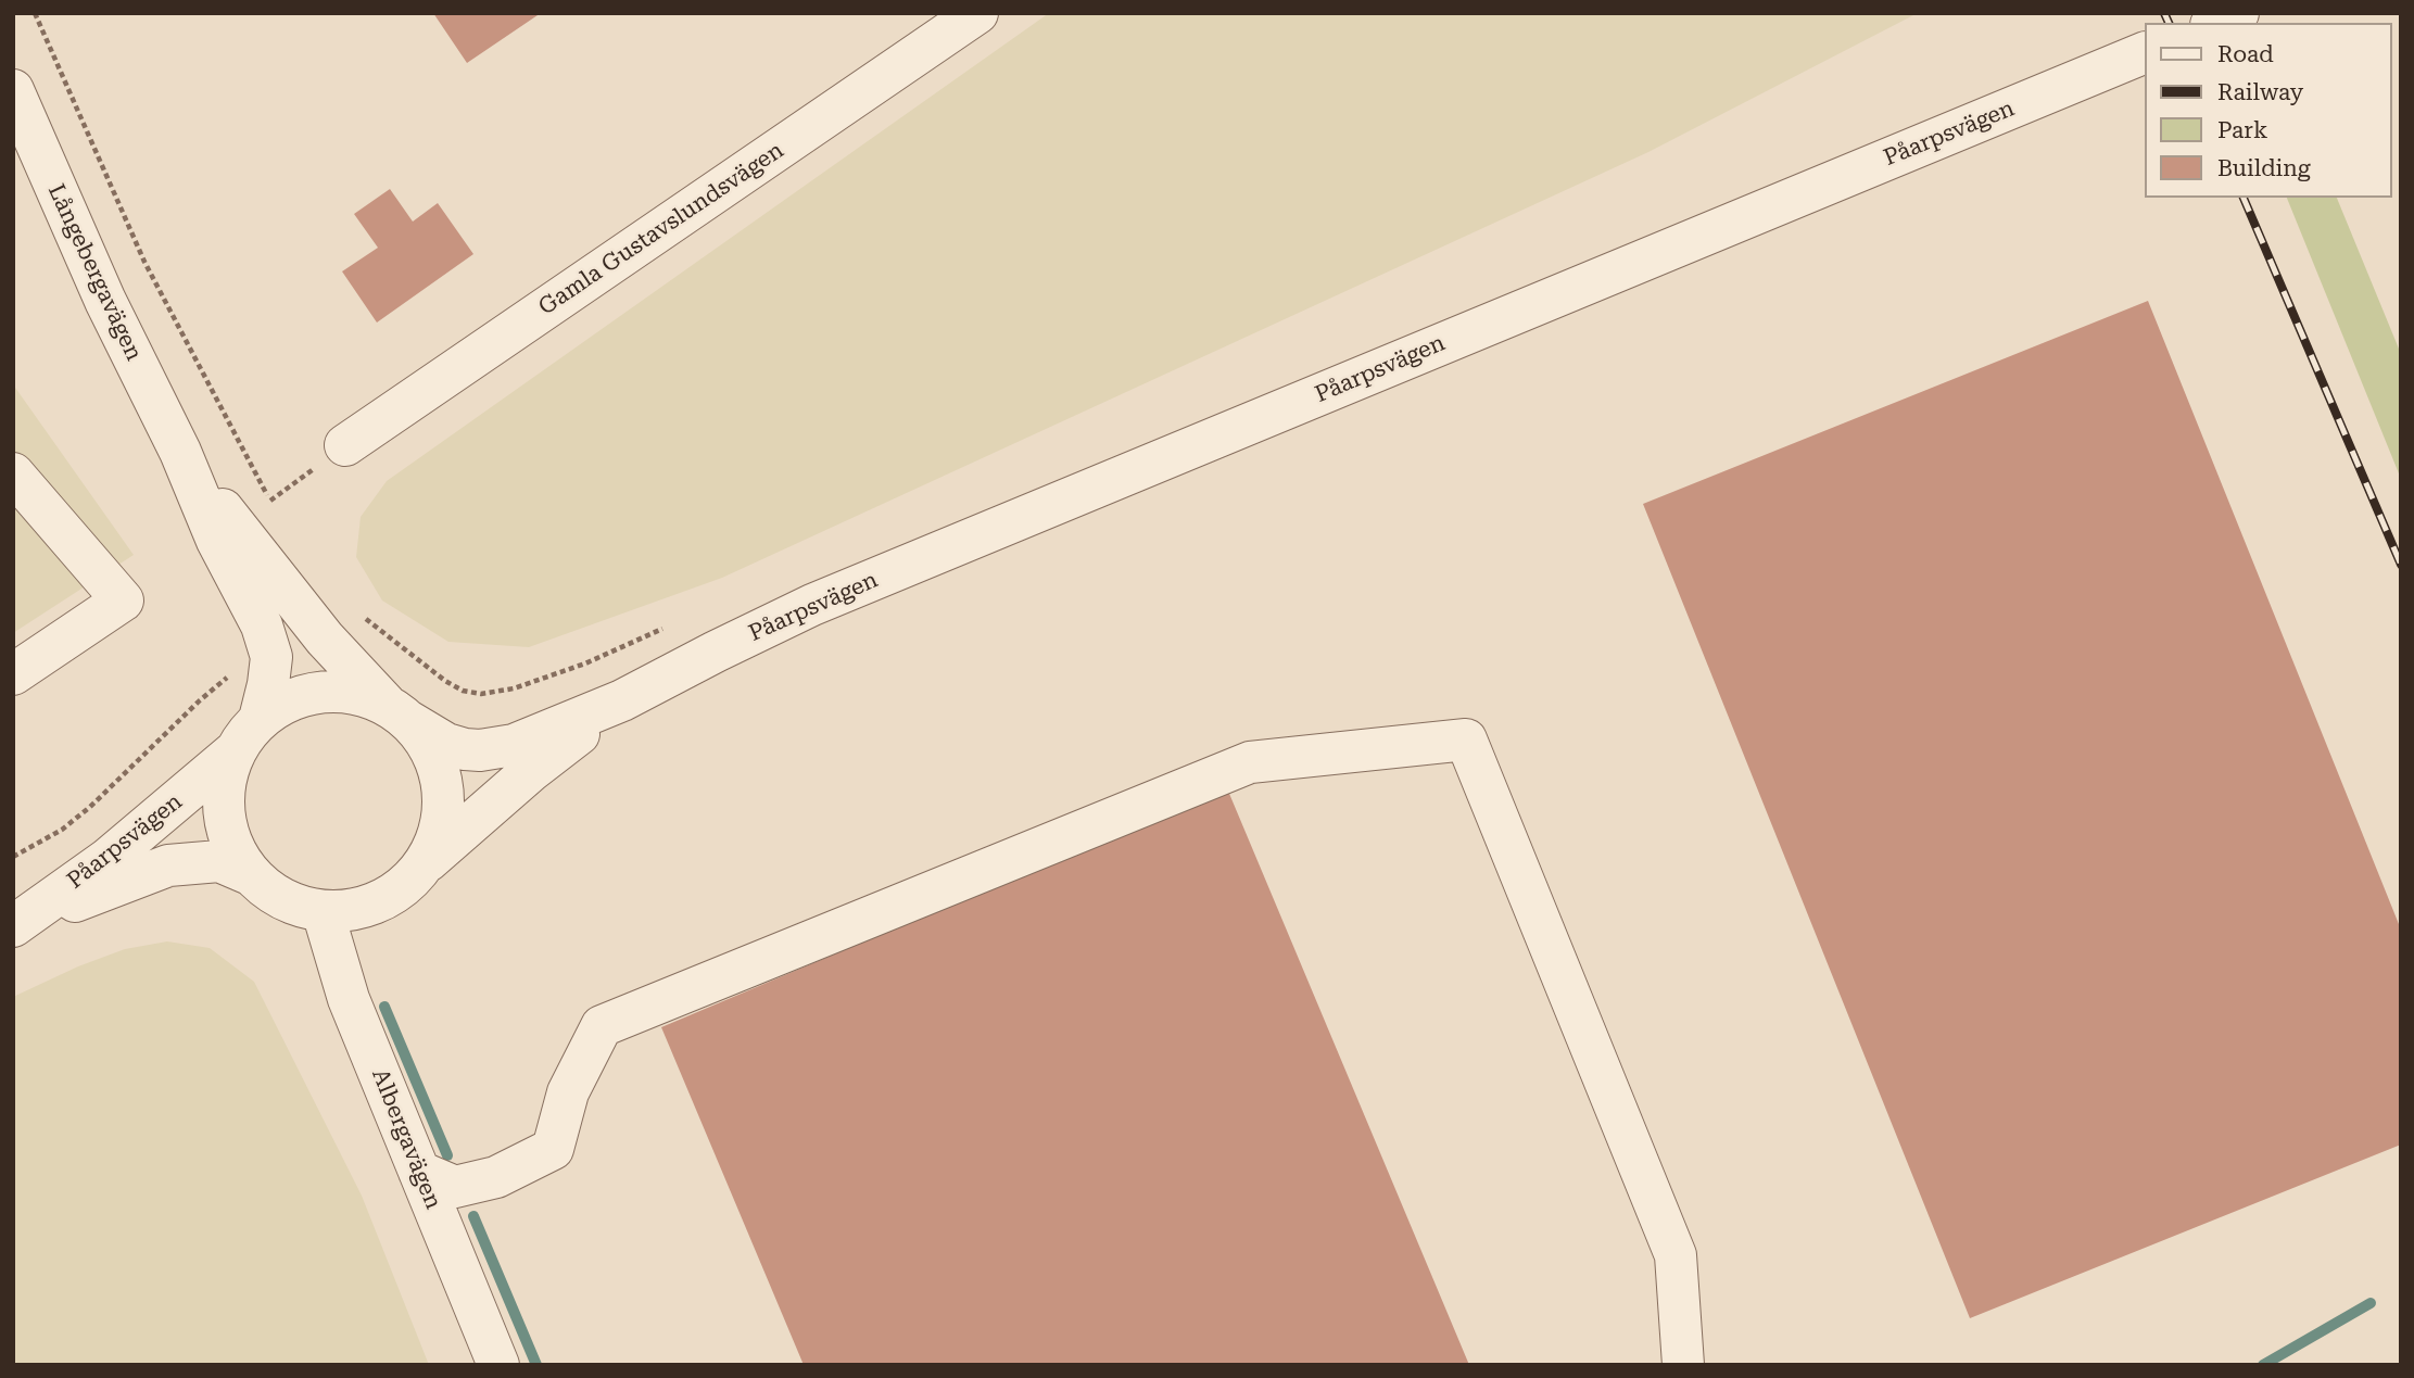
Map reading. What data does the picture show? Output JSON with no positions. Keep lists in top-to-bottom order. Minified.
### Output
{"streets":{"street":["Påarpsvägen","Gamla Gustavslundsvägen","Långebergavägen","Albergavägen"]},"crossings":[["Påarpsvägen","Långebergavägen"],["Påarpsvägen","Albergavägen"],["Långebergavägen","Albergavägen"]],"legend":["Road","Railway","Park","Building"]}
